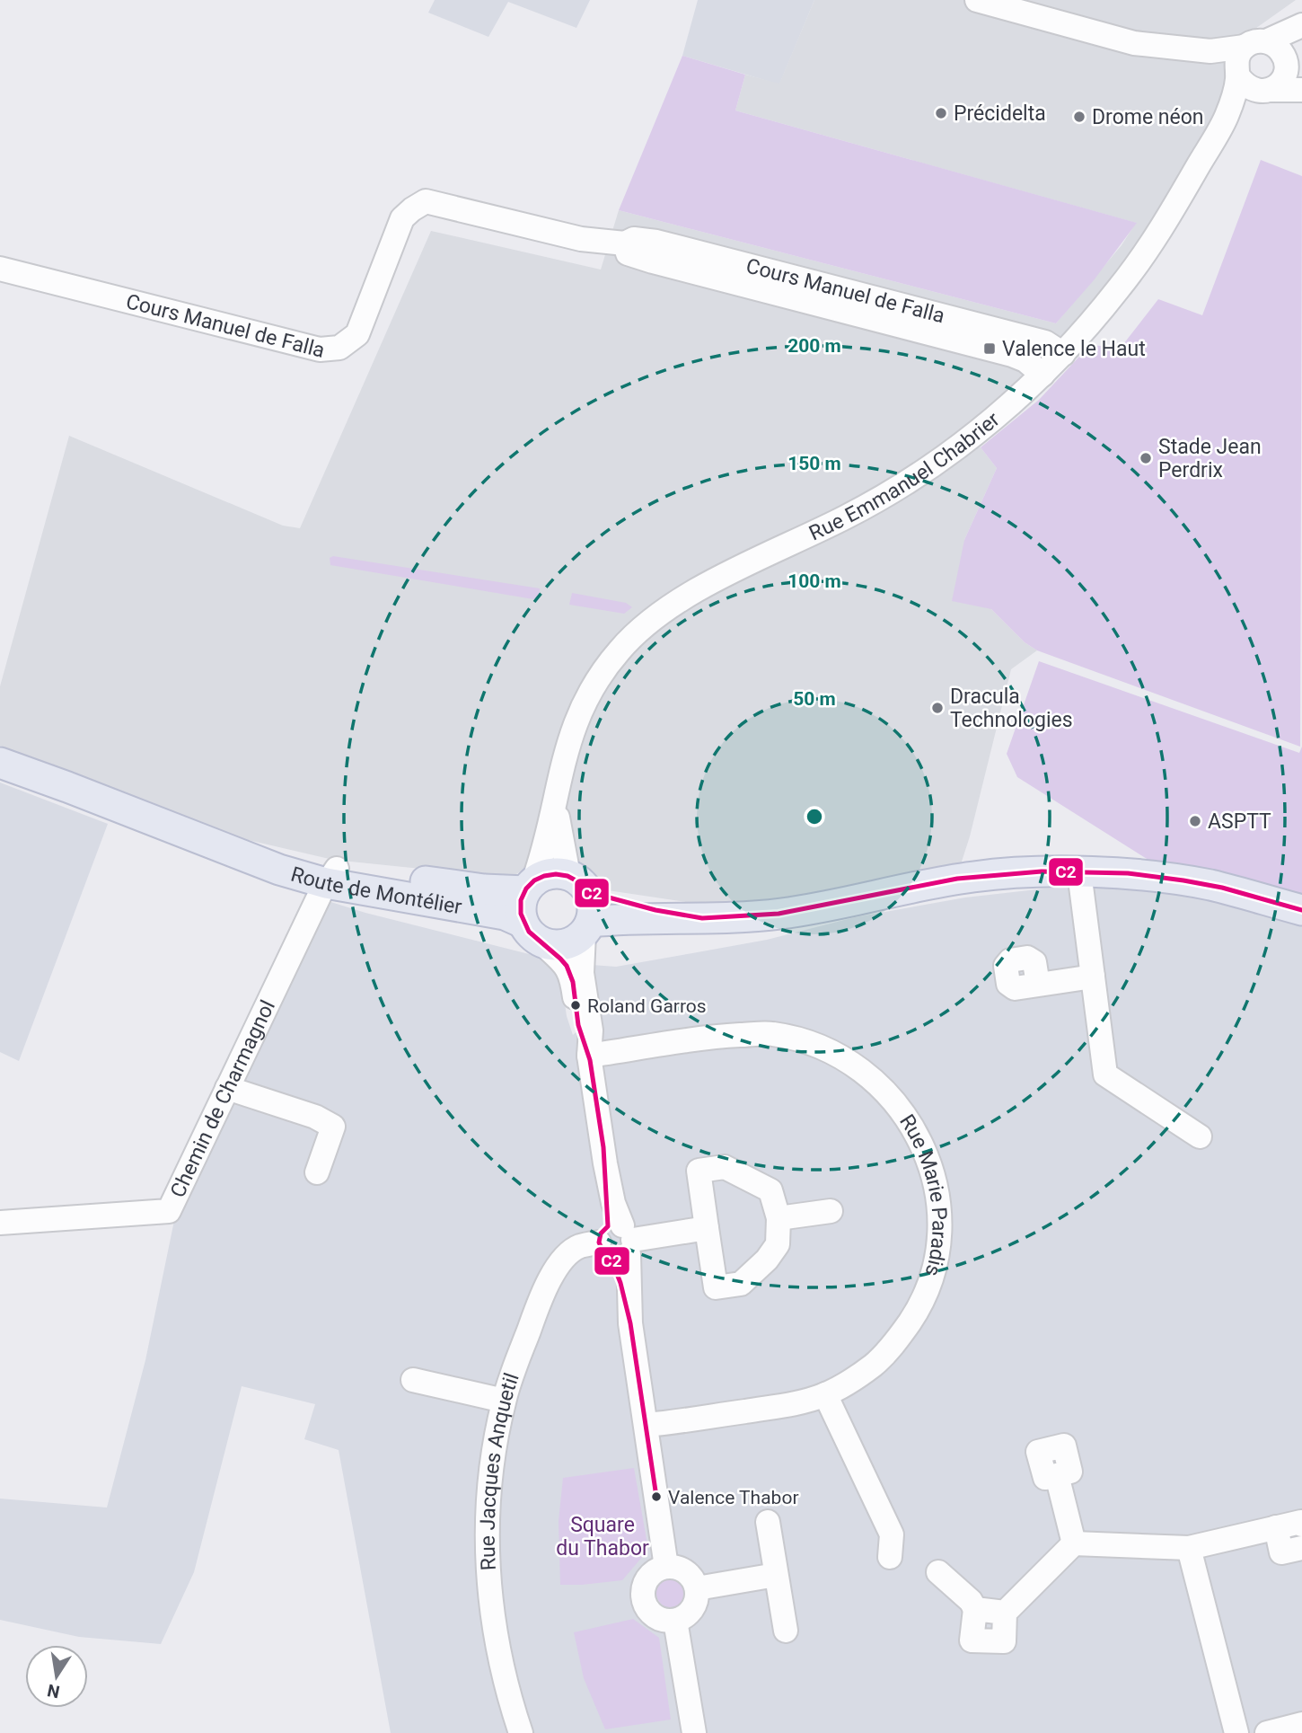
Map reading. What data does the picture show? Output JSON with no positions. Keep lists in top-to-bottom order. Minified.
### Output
{"streets":{"main road":["Route de Montélier"],"street":["Cours Manuel de Falla","Rue Emmanuel Chabrier","Chemin de Charmagnol","Rue Marie Paradis","Rue Jacques Anquetil"]},"crossings":[["Cours Manuel de Falla","Rue Emmanuel Chabrier"],["Rue Emmanuel Chabrier","Route de Montélier"],["Route de Montélier","Chemin de Charmagnol"]],"parks":["Square du Thabor"],"places":{"other":["Précidelta","Drome néon","Stade Jean Perdrix","Dracula Technologies","ASPTT","Roland Garros","Valence Thabor"],"transit":["Valence le Haut"]},"lines":["transit line C2"],"north":"bottom","rings":["200 m","150 m","100 m","50 m"]}
